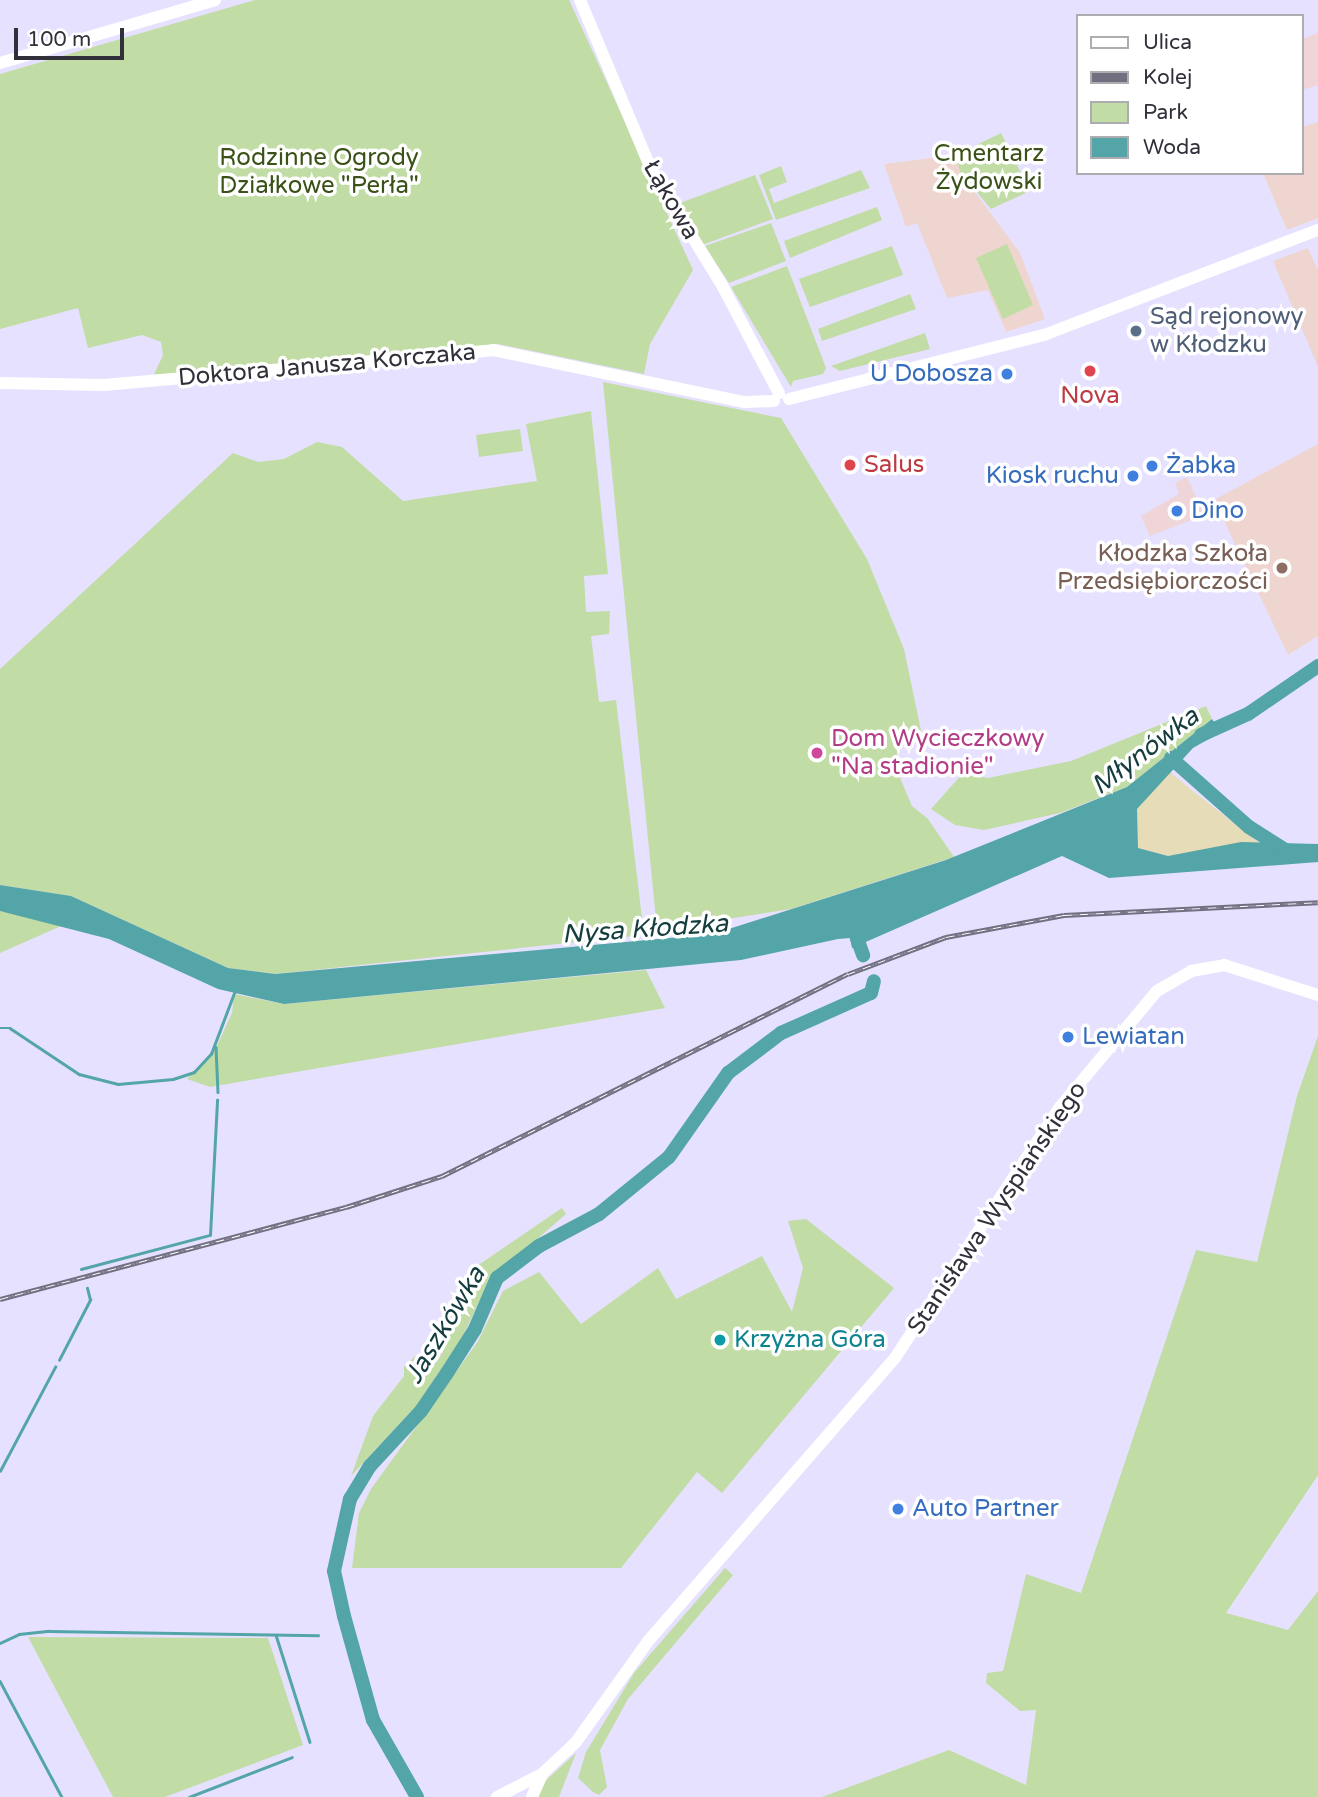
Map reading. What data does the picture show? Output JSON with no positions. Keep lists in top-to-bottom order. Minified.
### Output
{"streets":{"street":["Łąkowa","Doktora Janusza Korczaka","Stanisława Wyspiańskiego"]},"crossings":[["Łąkowa","Doktora Janusza Korczaka"]],"water":["Młynówka","Nysa Kłodzka","Jaszkówka"],"parks":["Cmentarz Żydowski","Rodzinne Ogrody Działkowe \"Perła\""],"places":["Sąd rejonowy w Kłodzku","Nova","U Dobosza","Salus","Żabka","Kiosk ruchu","Dino","Kłodzka Szkoła Przedsiębiorczości","Dom Wycieczkowy \"Na stadionie\"","Lewiatan","Krzyżna Góra","Auto Partner"],"legend":["Ulica","Kolej","Park","Woda"],"scale_bar":"100 m"}
